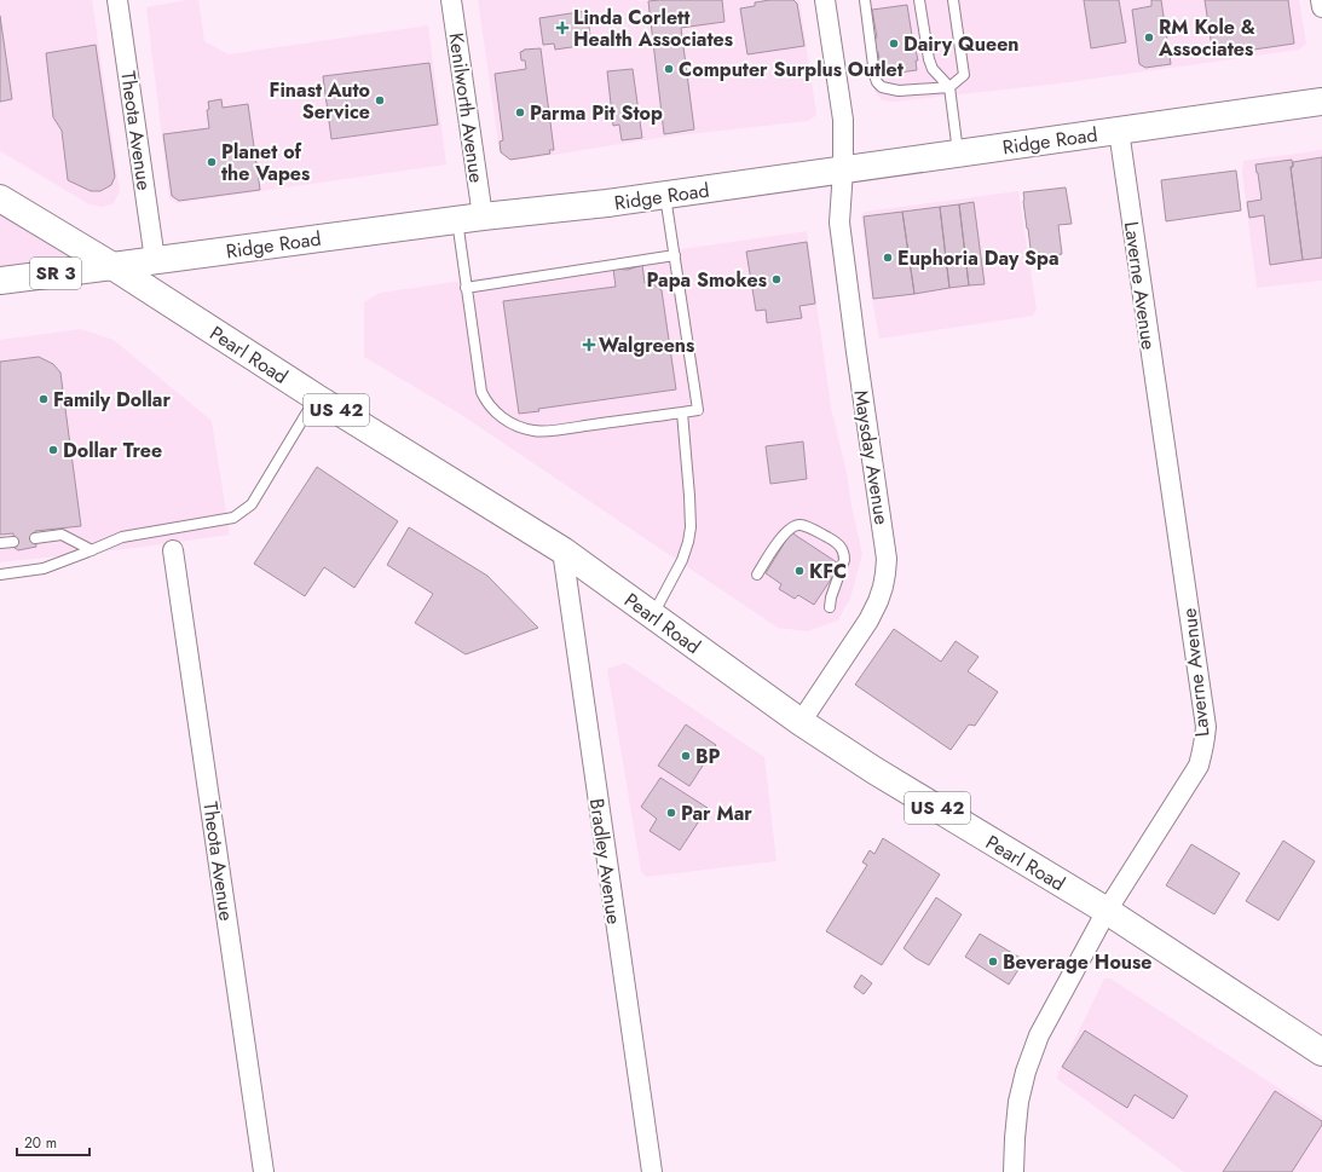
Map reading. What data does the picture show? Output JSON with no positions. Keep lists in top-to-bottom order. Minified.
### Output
{"streets":{"main road":["Ridge Road","SR 3","Pearl Road","US 42"],"street":["Kenilworth Avenue","Theota Avenue","Laverne Avenue","Maysday Avenue","Bradley Avenue"]},"crossings":[["Kenilworth Avenue","Ridge Road"],["Theota Avenue","Ridge Road"],["Ridge Road","Laverne Avenue"],["Ridge Road","Pearl Road"],["Ridge Road","Maysday Avenue"],["Laverne Avenue","Pearl Road"],["Pearl Road","Maysday Avenue"],["Pearl Road","Bradley Avenue"]],"places":{"health":["Linda Corlett Health Associates","Walgreens"],"other":["RM Kole & Associates","Dairy Queen","Computer Surplus Outlet","Finast Auto Service","Parma Pit Stop","Planet of the Vapes","Euphoria Day Spa","Papa Smokes","Family Dollar","Dollar Tree","KFC","BP","Par Mar","Beverage House"]},"scale_bar":"20 m"}
